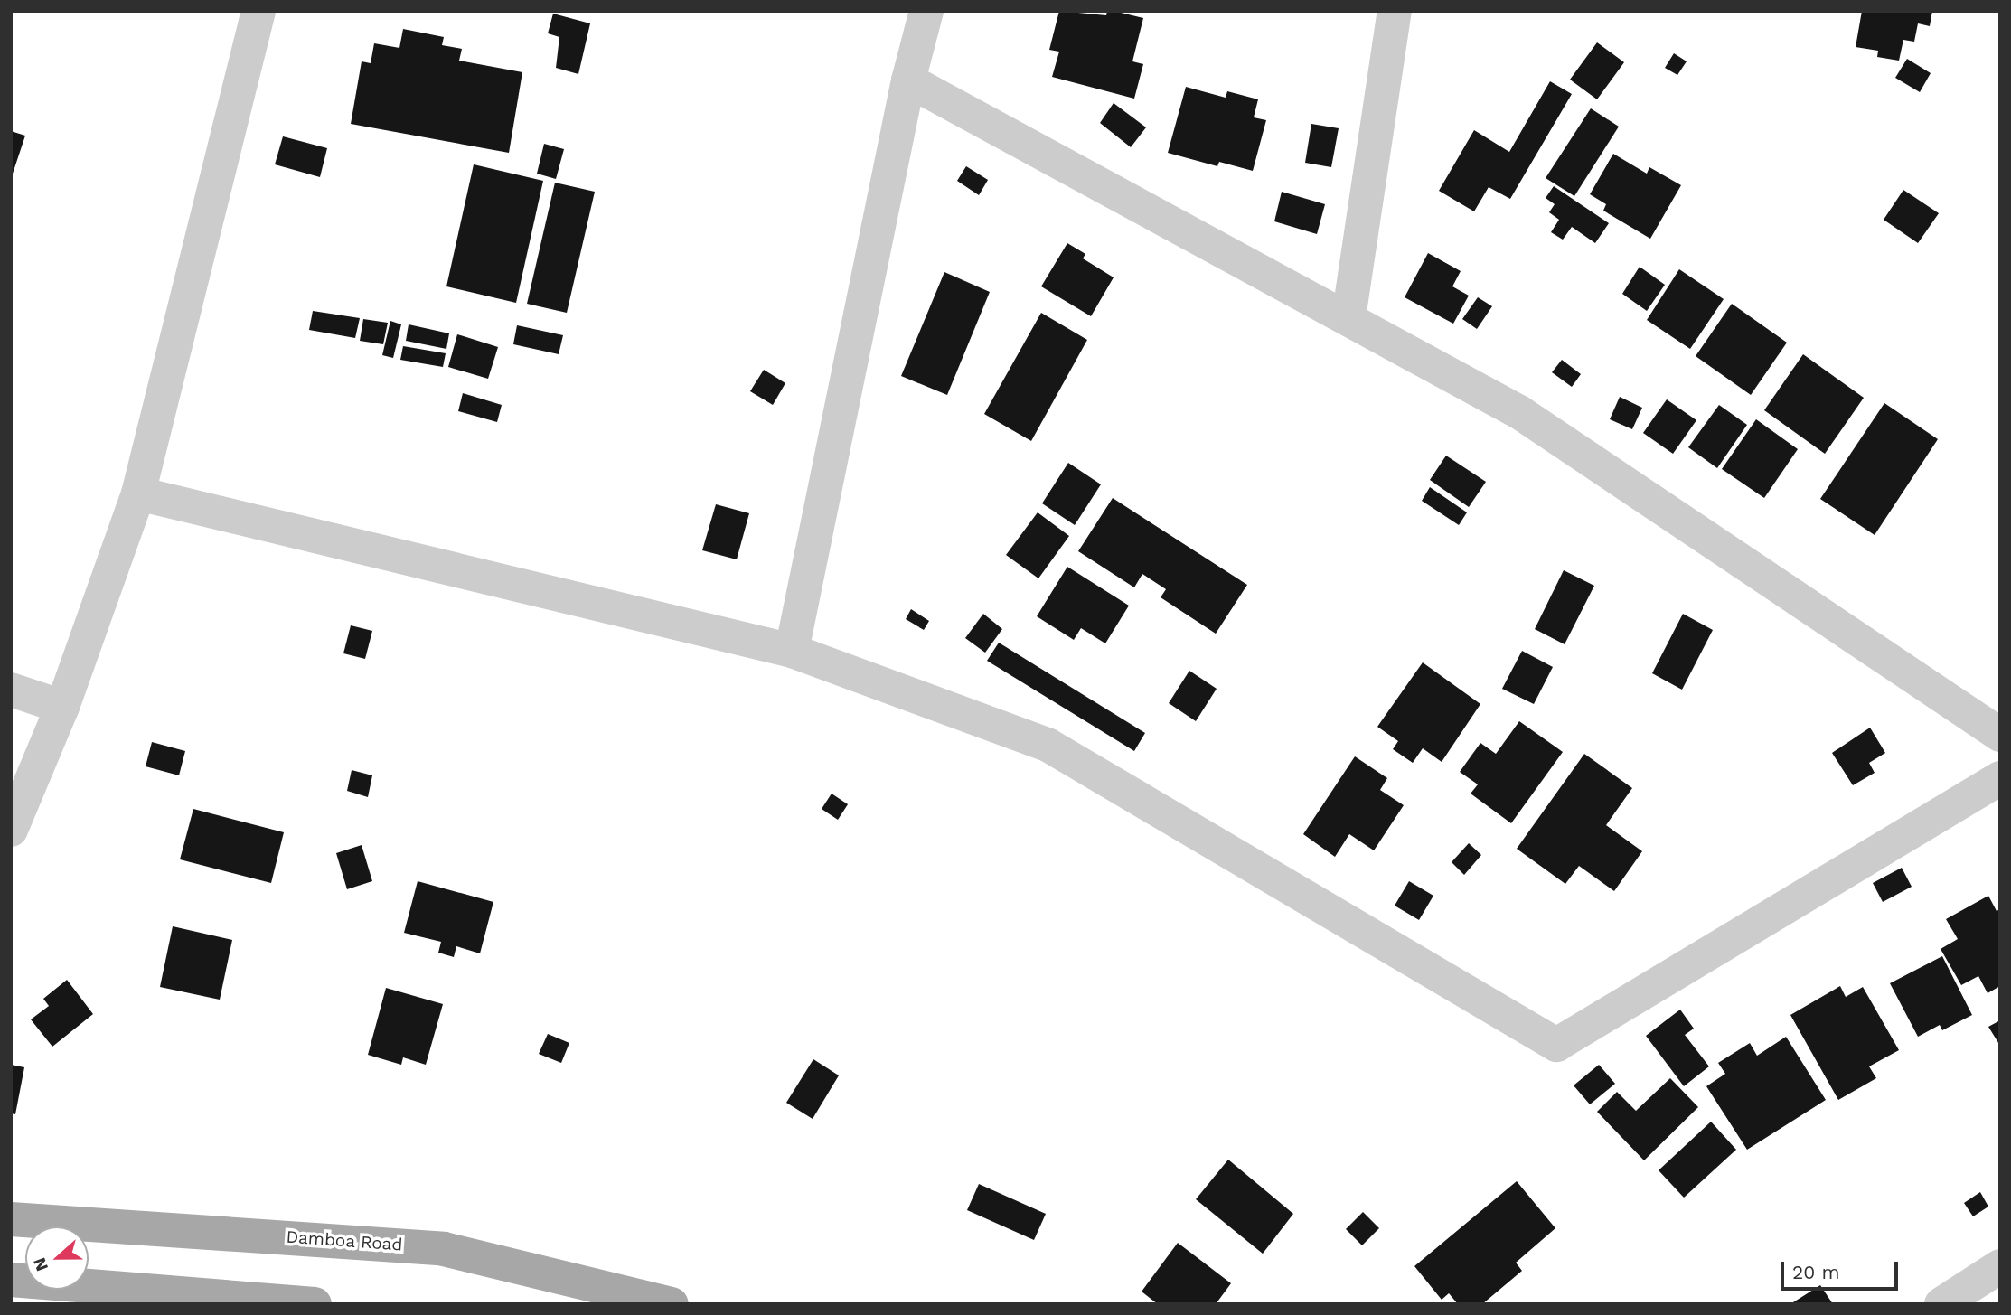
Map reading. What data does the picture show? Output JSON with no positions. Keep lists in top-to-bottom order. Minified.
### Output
{"streets":{"main road":["Damboa Road"]},"scale_bar":"20 m","north":"left"}
